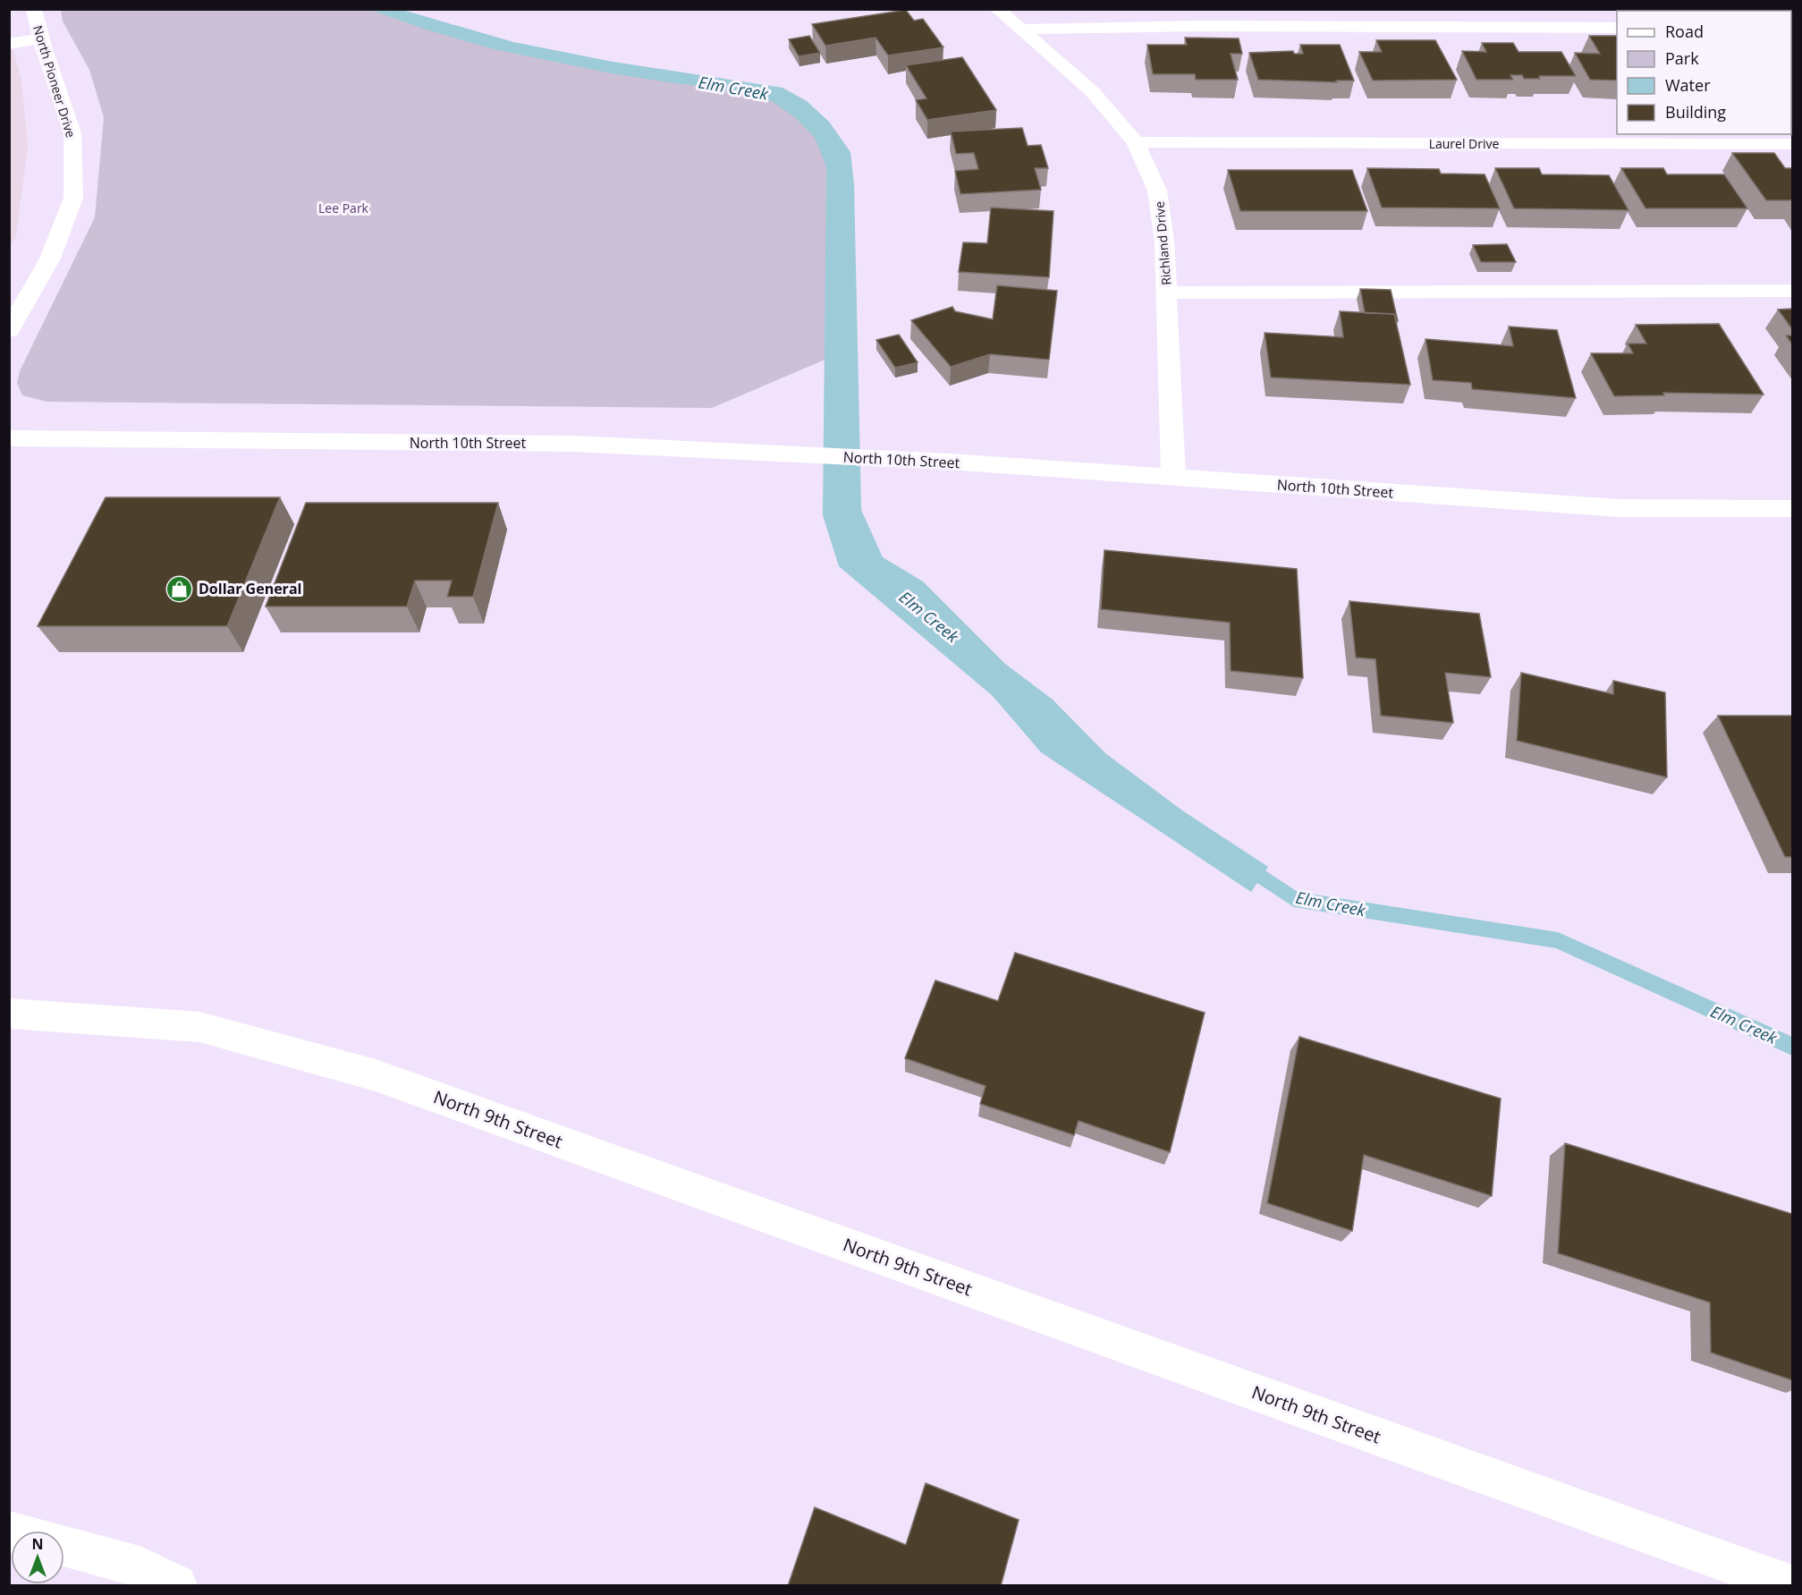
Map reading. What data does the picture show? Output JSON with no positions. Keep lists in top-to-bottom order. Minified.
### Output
{"streets":{"street":["North Pioneer Drive","Laurel Drive","Richland Drive","North 10th Street","North 9th Street"]},"crossings":[["Laurel Drive","Richland Drive"],["Richland Drive","North 10th Street"]],"water":["Elm Creek"],"parks":["Lee Park"],"places":{"shop":["Dollar General"]},"legend":["Road","Park","Water","Building"],"north":"top"}
